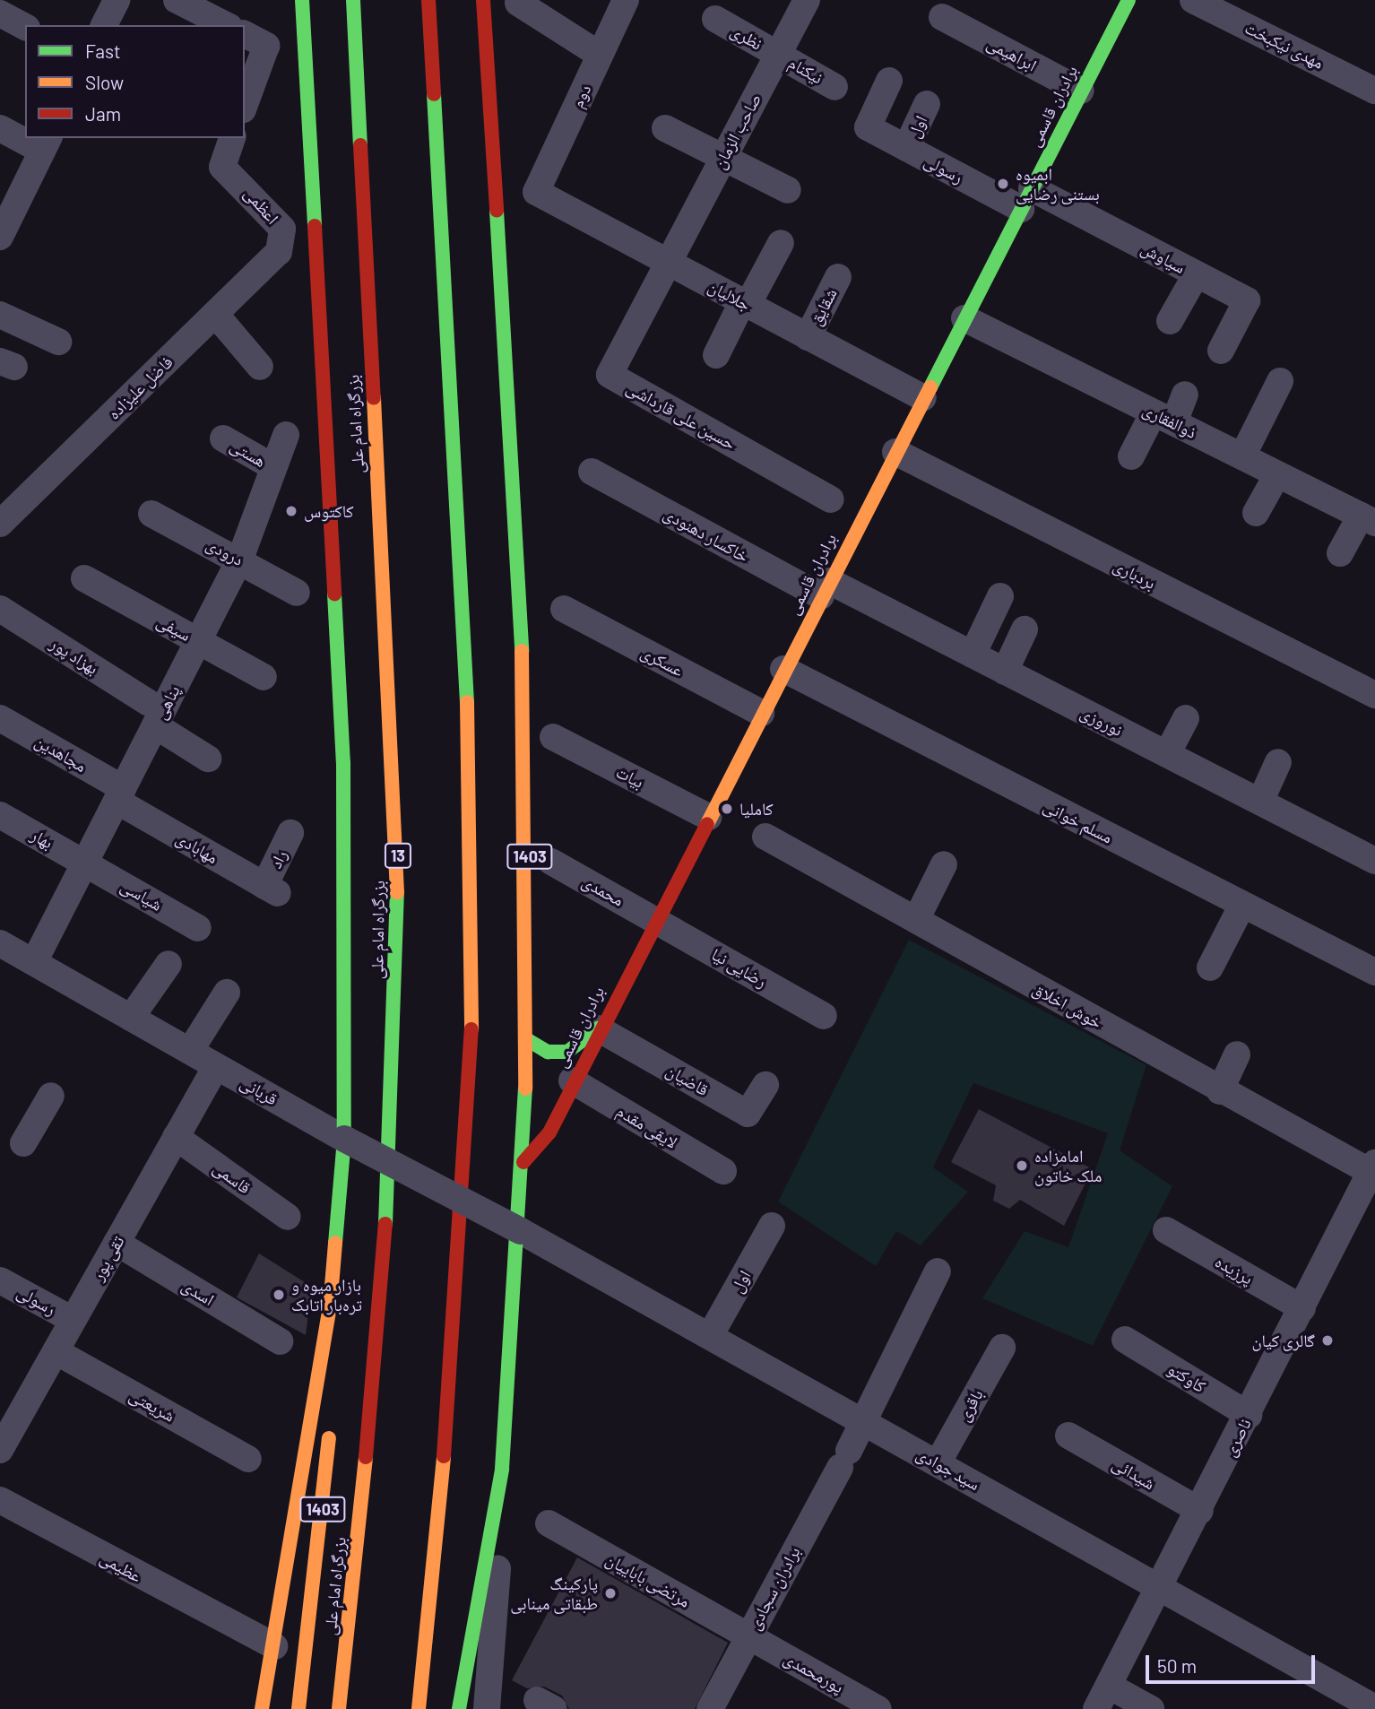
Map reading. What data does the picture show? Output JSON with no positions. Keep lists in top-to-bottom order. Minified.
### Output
{"streets":{"main road":["برادران قاسمی","بزرگراه امام علی","13","1403"],"street":["نظری","مهدی نیکبخت","ابراهیمی","نیکنام","دوم","اول","صاحب الزمان","رسولی","اعظمی","سیاوش","جلالیان","شقایق","فاضل علیزاده","حسین علی قارداشی","ذوالفقاری","هستی","خاکسار دهنودی","درودی","بردباری","سیفی","بهزاد پور","عسکری","پناهی","نوروزی","مجاهدین","بیات","مسلم خوانی","بهار","مهابادی","راد","محمدی","شیاسی","رضایی نیا","خوش اخلاق","قاضیان","قربانی","لایقی مقدم","قاسمی","تقی پور","پرزیده","اسدی","کاوکتو","شریعتی","باقری","ناصری","سید جوادی","شیدائی","عظیمی","مرتضی باباییان","برادران سجادی","پورمحمدی"]},"crossings":[["نظری","نیکنام"],["نظری","صاحب الزمان"],["ابراهیمی","برادران قاسمی"],["نیکنام","صاحب الزمان"],["دوم","جلالیان"],["برادران قاسمی","رسولی"],["برادران قاسمی","سیاوش"],["برادران قاسمی","جلالیان"],["برادران قاسمی","ذوالفقاری"],["برادران قاسمی","خاکسار دهنودی"],["برادران قاسمی","بردباری"],["برادران قاسمی","عسکری"],["برادران قاسمی","نوروزی"],["برادران قاسمی","بیات"],["برادران قاسمی","مسلم خوانی"],["برادران قاسمی","1403"],["برادران قاسمی","محمدی"],["برادران قاسمی","رضایی نیا"],["برادران قاسمی","قاضیان"],["برادران قاسمی","لایقی مقدم"],["اول","رسولی"],["اول","سید جوادی"],["صاحب الزمان","جلالیان"],["صاحب الزمان","حسین علی قارداشی"],["رسولی","سیاوش"],["رسولی","تقی پور"],["اعظمی","فاضل علیزاده"],["جلالیان","شقایق"],["جلالیان","حسین علی قارداشی"],["هستی","پناهی"],["خاکسار دهنودی","نوروزی"],["درودی","پناهی"],["سیفی","پناهی"],["بهزاد پور","پناهی"],["پناهی","مجاهدین"],["پناهی","بهار"],["پناهی","مهابادی"],["پناهی","شیاسی"],["پناهی","قربانی"],["مجاهدین","مهابادی"],["بهار","شیاسی"],["مهابادی","راد"],["1403","قربانی"],["1403","سید جوادی"],["محمدی","رضایی نیا"],["خوش اخلاق","ناصری"],["قربانی","تقی پور"],["قربانی","سید جوادی"],["قاسمی","تقی پور"],["تقی پور","اسدی"],["تقی پور","شریعتی"],["پرزیده","ناصری"],["کاوکتو","ناصری"],["باقری","سید جوادی"],["ناصری","سید جوادی"],["ناصری","شیدائی"],["سید جوادی","برادران سجادی"],["مرتضی باباییان","برادران سجادی"],["مرتضی باباییان","پورمحمدی"],["برادران سجادی","پورمحمدی"]],"places":["ابمیوه بستنی رضایی","کاکتوس","کاملیا","امامزاده ملک خاتون","بازار میوه و تره‌بار اتابک","گالری کیان","پارکینگ طبقاتی مینابی"],"legend":["Fast","Slow","Jam"],"scale_bar":"50 m"}
